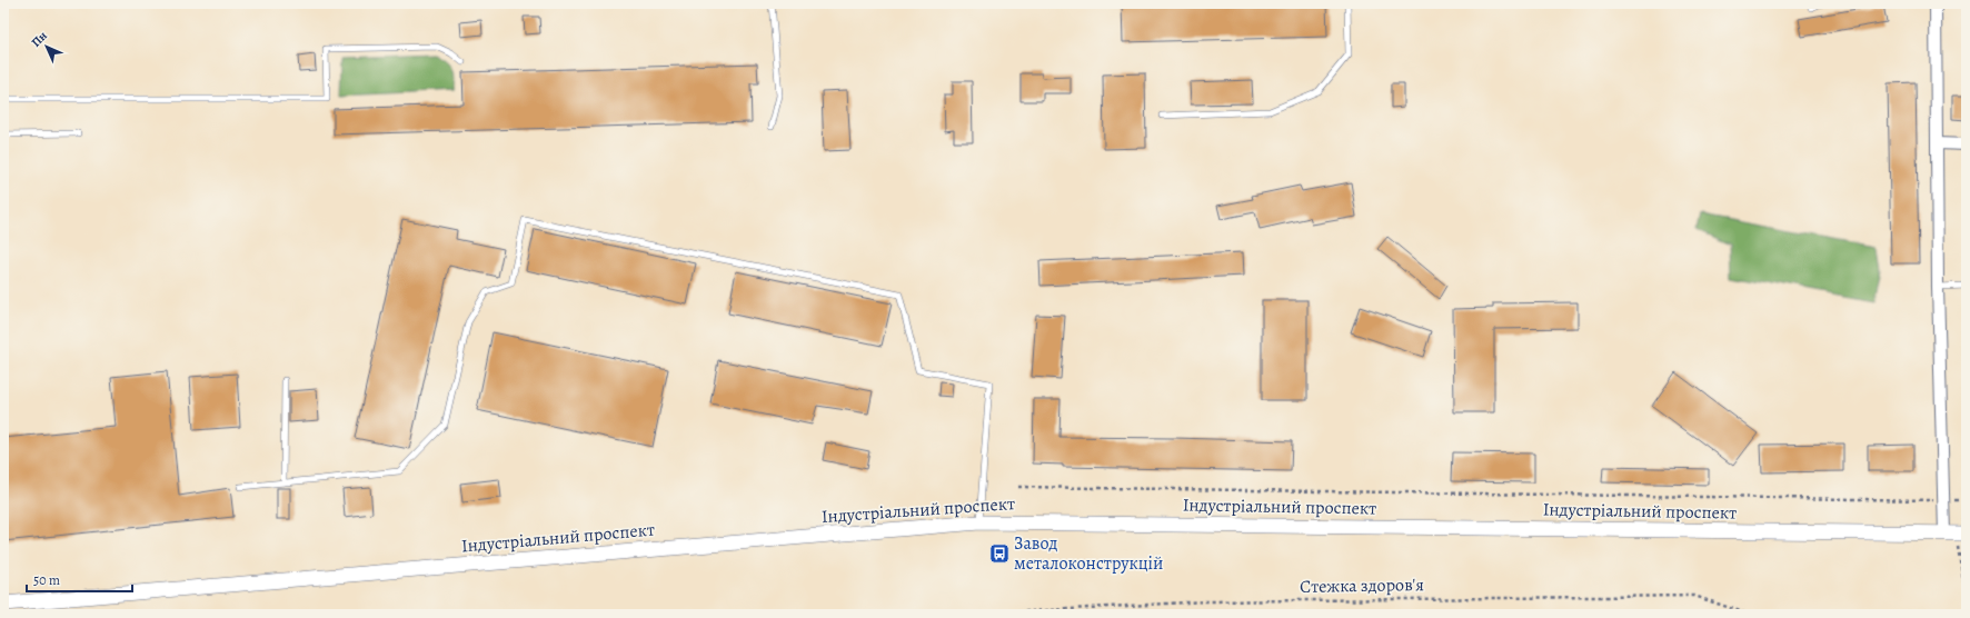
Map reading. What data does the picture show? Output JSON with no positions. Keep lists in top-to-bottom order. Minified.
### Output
{"streets":{"street":["Індустріальний проспект"],"path":["Стежка здоров'я"]},"places":{"bus stop":["Завод металоконструкцій"]},"scale_bar":"50 m","north":"top left"}
